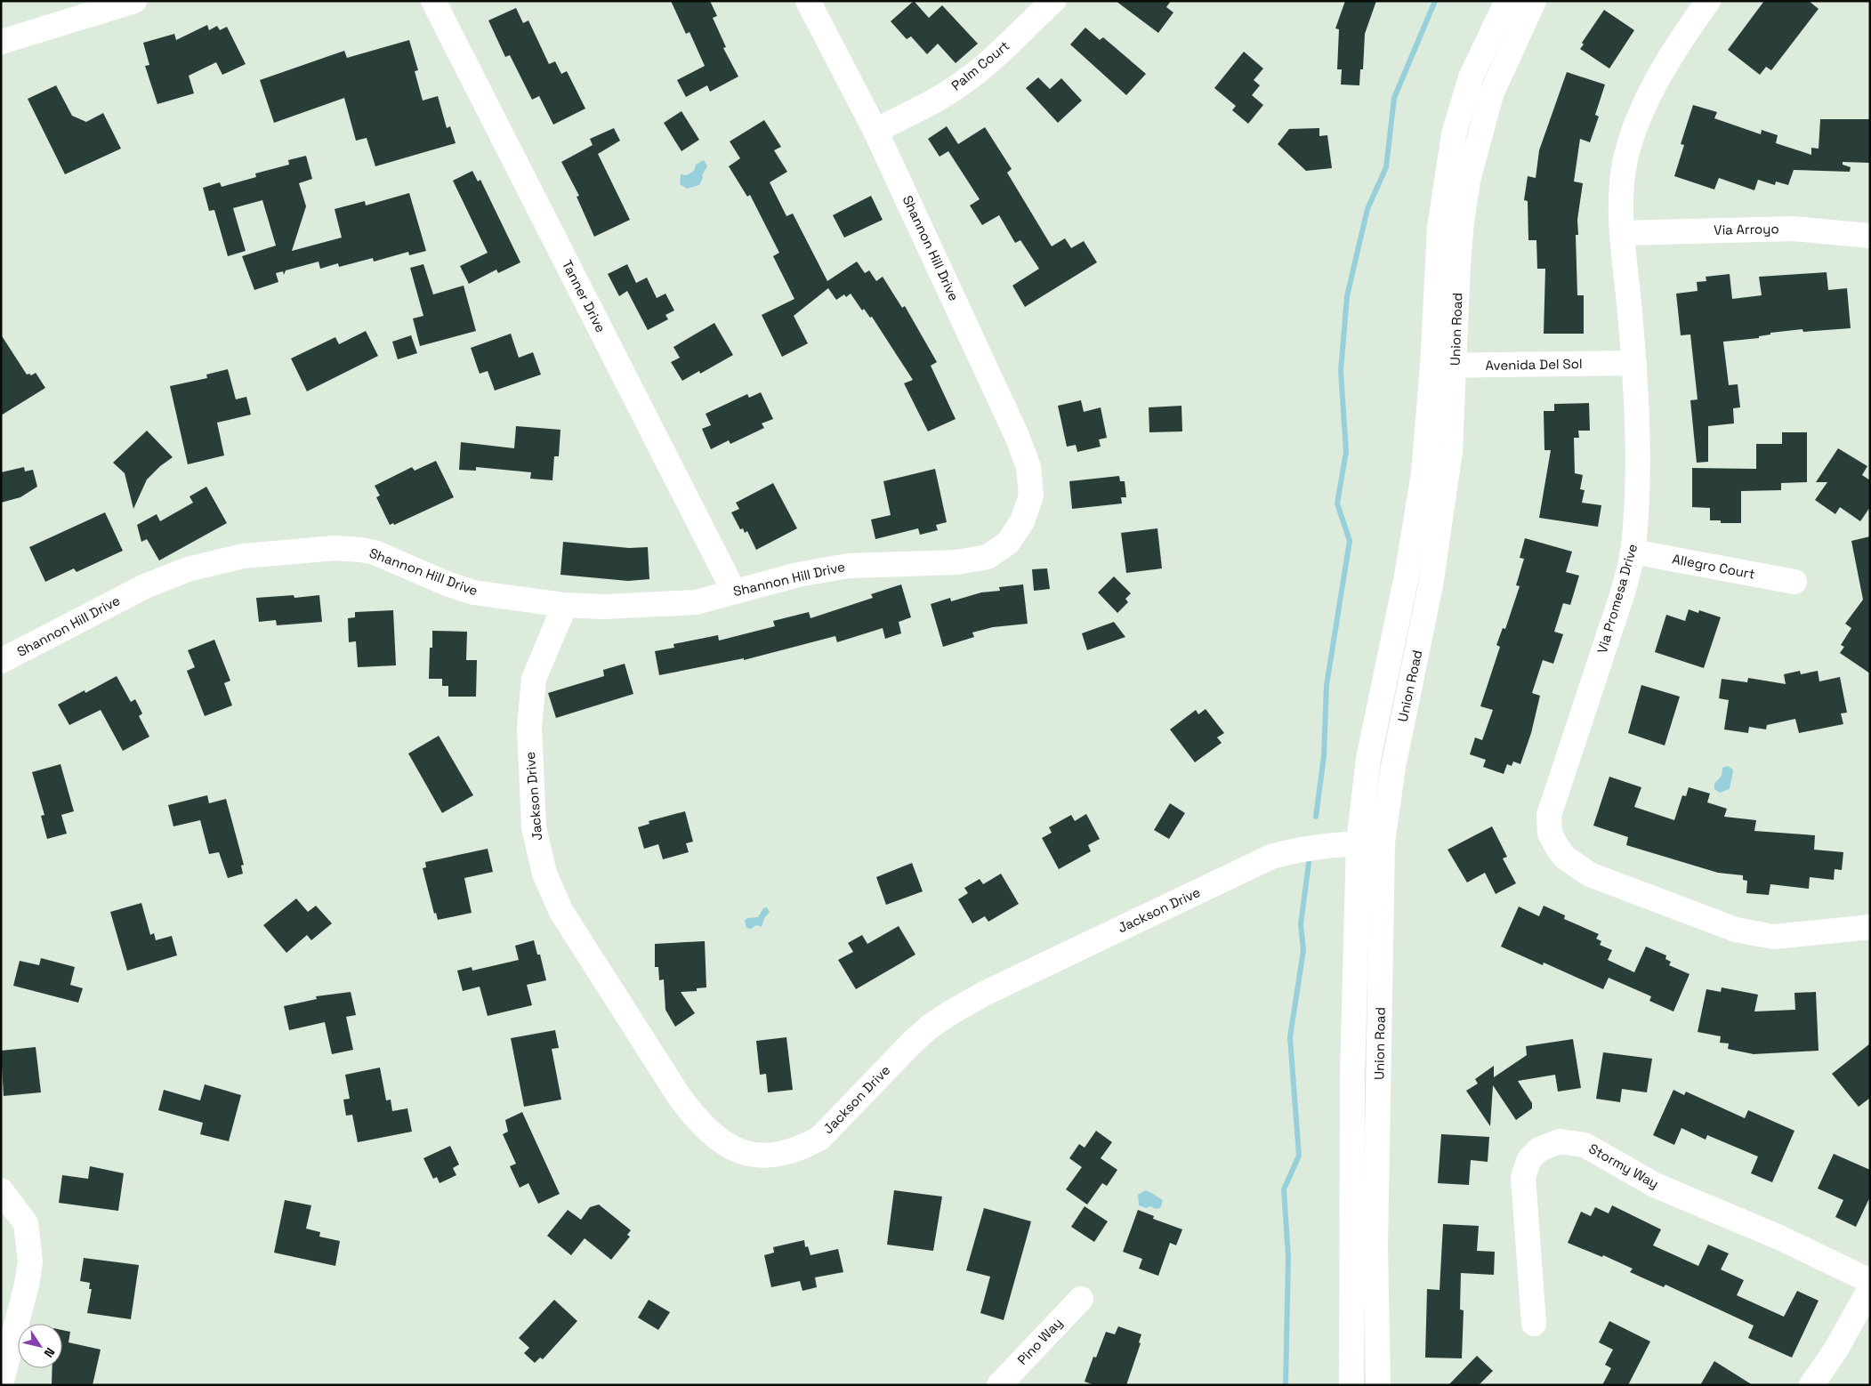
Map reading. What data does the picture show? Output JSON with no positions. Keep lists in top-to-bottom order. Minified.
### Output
{"streets":{"street":["Palm Court","Via Arroyo","Shannon Hill Drive","Tanner Drive","Union Road","Avenida Del Sol","Allegro Court","Via Promesa Drive","Jackson Drive","Stormy Way","Pino Way"]},"crossings":[["Palm Court","Shannon Hill Drive"],["Via Arroyo","Via Promesa Drive"],["Shannon Hill Drive","Tanner Drive"],["Shannon Hill Drive","Jackson Drive"],["Union Road","Avenida Del Sol"],["Union Road","Jackson Drive"],["Avenida Del Sol","Via Promesa Drive"],["Allegro Court","Via Promesa Drive"]],"north":"bottom right"}
